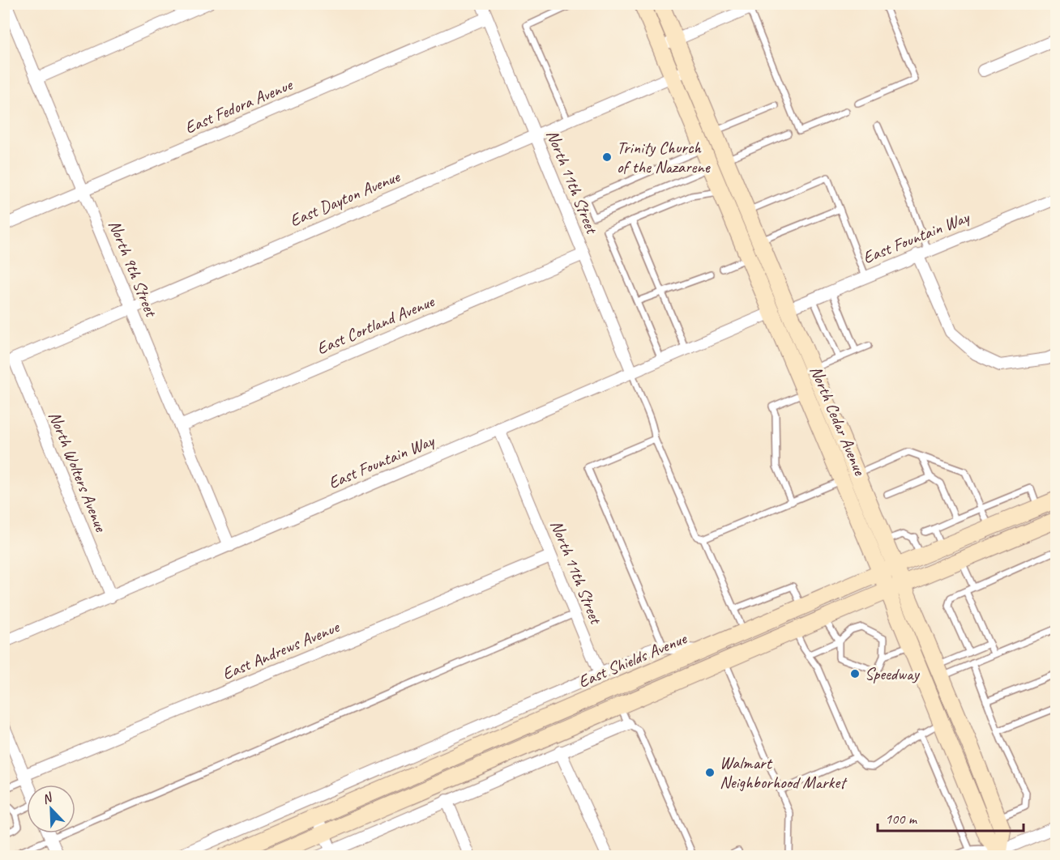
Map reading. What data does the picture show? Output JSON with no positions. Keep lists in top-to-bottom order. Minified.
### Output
{"streets":{"main road":["North Cedar Avenue","East Shields Avenue"],"street":["East Fedora Avenue","North 11th Street","East Dayton Avenue","East Fountain Way","North 9th Street","East Cortland Avenue","North Wolters Avenue","East Andrews Avenue"]},"crossings":[["East Fedora Avenue","North 11th Street"],["East Fedora Avenue","North 9th Street"],["North 11th Street","East Dayton Avenue"],["North 11th Street","East Fountain Way"],["North 11th Street","East Cortland Avenue"],["North 11th Street","East Andrews Avenue"],["East Dayton Avenue","North 9th Street"],["East Dayton Avenue","North Cedar Avenue"],["East Dayton Avenue","North Wolters Avenue"],["East Fountain Way","North 9th Street"],["East Fountain Way","North Cedar Avenue"],["East Fountain Way","North Wolters Avenue"],["North 9th Street","East Cortland Avenue"],["North Cedar Avenue","East Shields Avenue"]],"places":["Trinity Church of the Nazarene","Speedway","Walmart Neighborhood Market"],"scale_bar":"100 m","north":"top left"}
